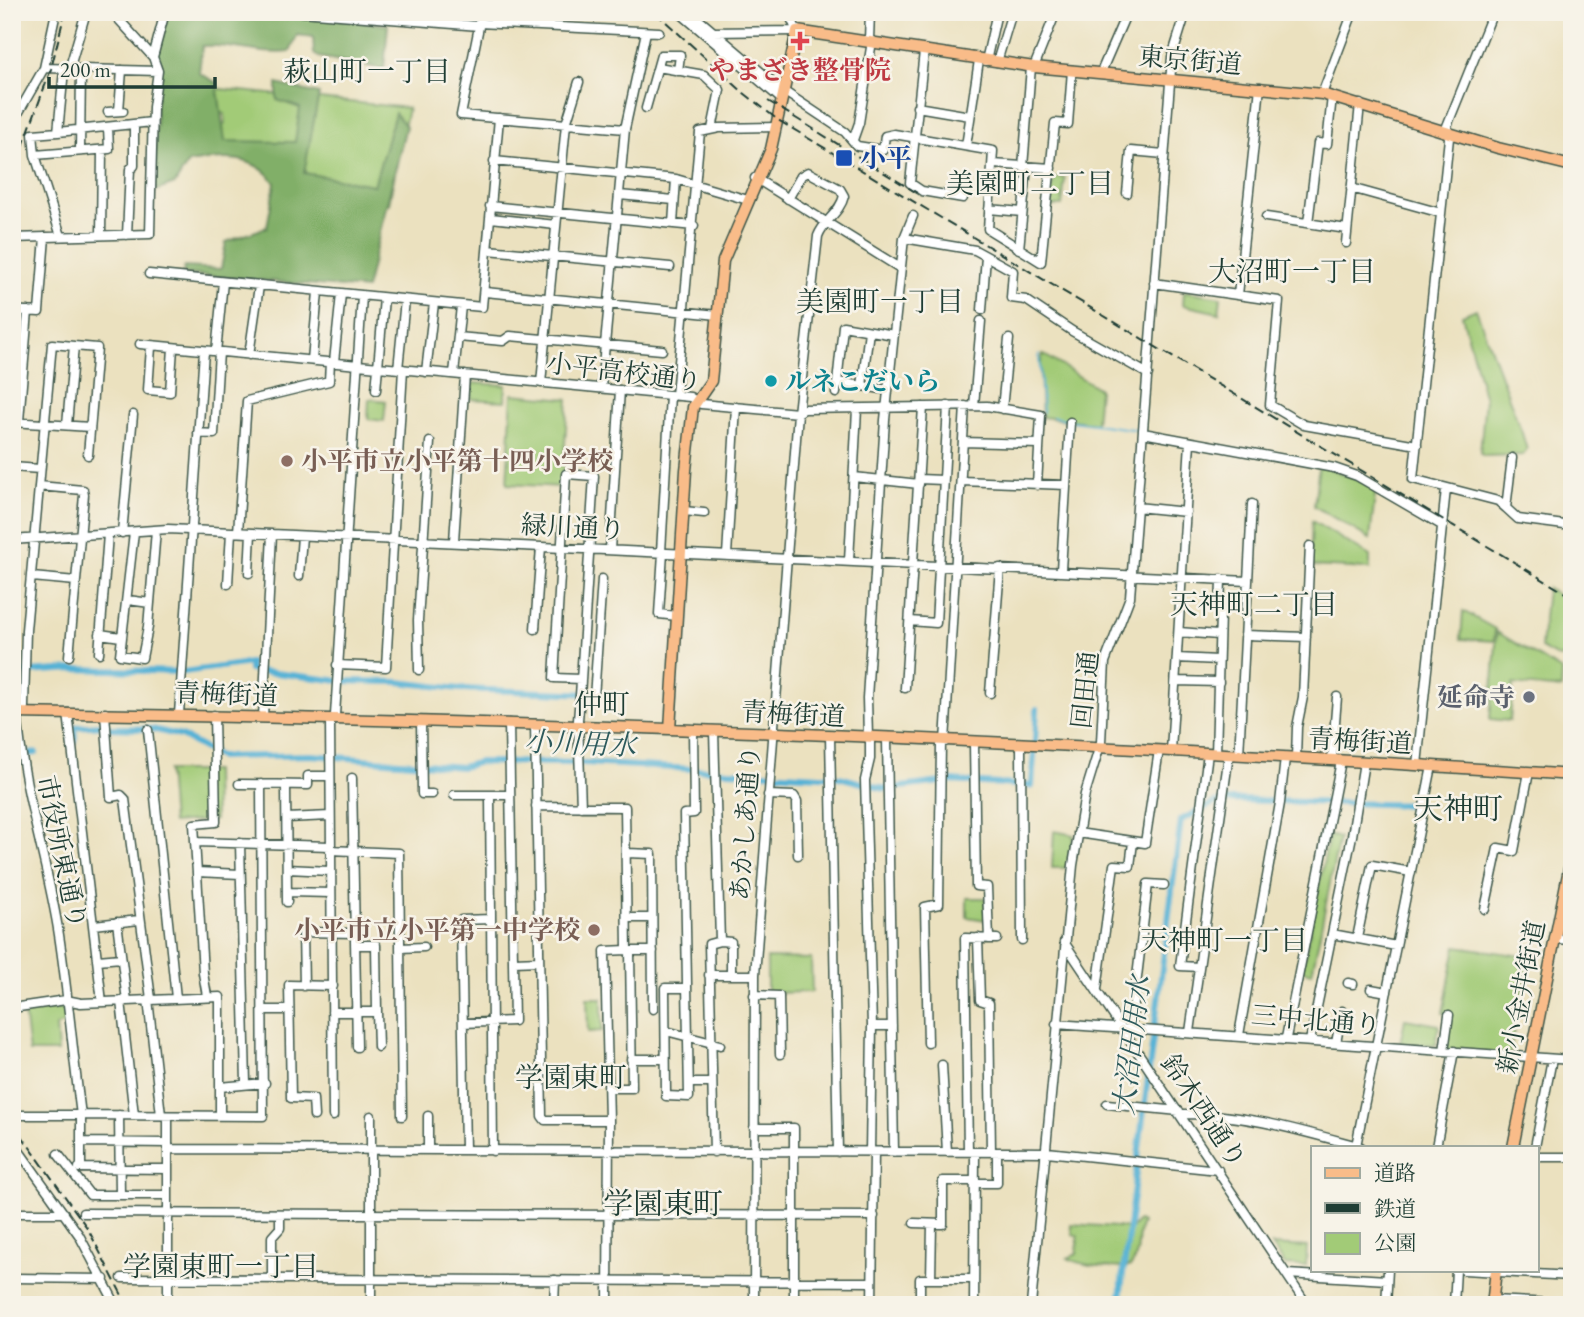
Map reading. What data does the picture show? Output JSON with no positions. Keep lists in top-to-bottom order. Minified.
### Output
{"streets":{"main road":["東京街道","青梅街道","新小金井街道"],"street":["小平高校通り","緑川通り","回田通","あかしあ通り","市役所東通り","三中北通り","鈴木西通り"]},"crossings":[["東京街道","回田通"],["小平高校通り","あかしあ通り"],["緑川通り","回田通"],["緑川通り","あかしあ通り"],["緑川通り","市役所東通り"],["回田通","青梅街道"],["回田通","三中北通り"],["回田通","鈴木西通り"],["青梅街道","あかしあ通り"],["青梅街道","市役所東通り"],["新小金井街道","三中北通り"],["三中北通り","鈴木西通り"]],"districts":["萩山町一丁目","美園町二丁目","大沼町一丁目","美園町一丁目","天神町二丁目","仲町","天神町","天神町一丁目","学園東町","学園東町","学園東町一丁目"],"water":["小川用水","大沼田用水"],"places":{"health":["やまざき整骨院"],"transit":["小平"],"other":["ルネこだいら","小平市立小平第十四小学校","延命寺","小平市立小平第一中学校"]},"legend":["道路","鉄道","公園"],"scale_bar":"200 m"}
